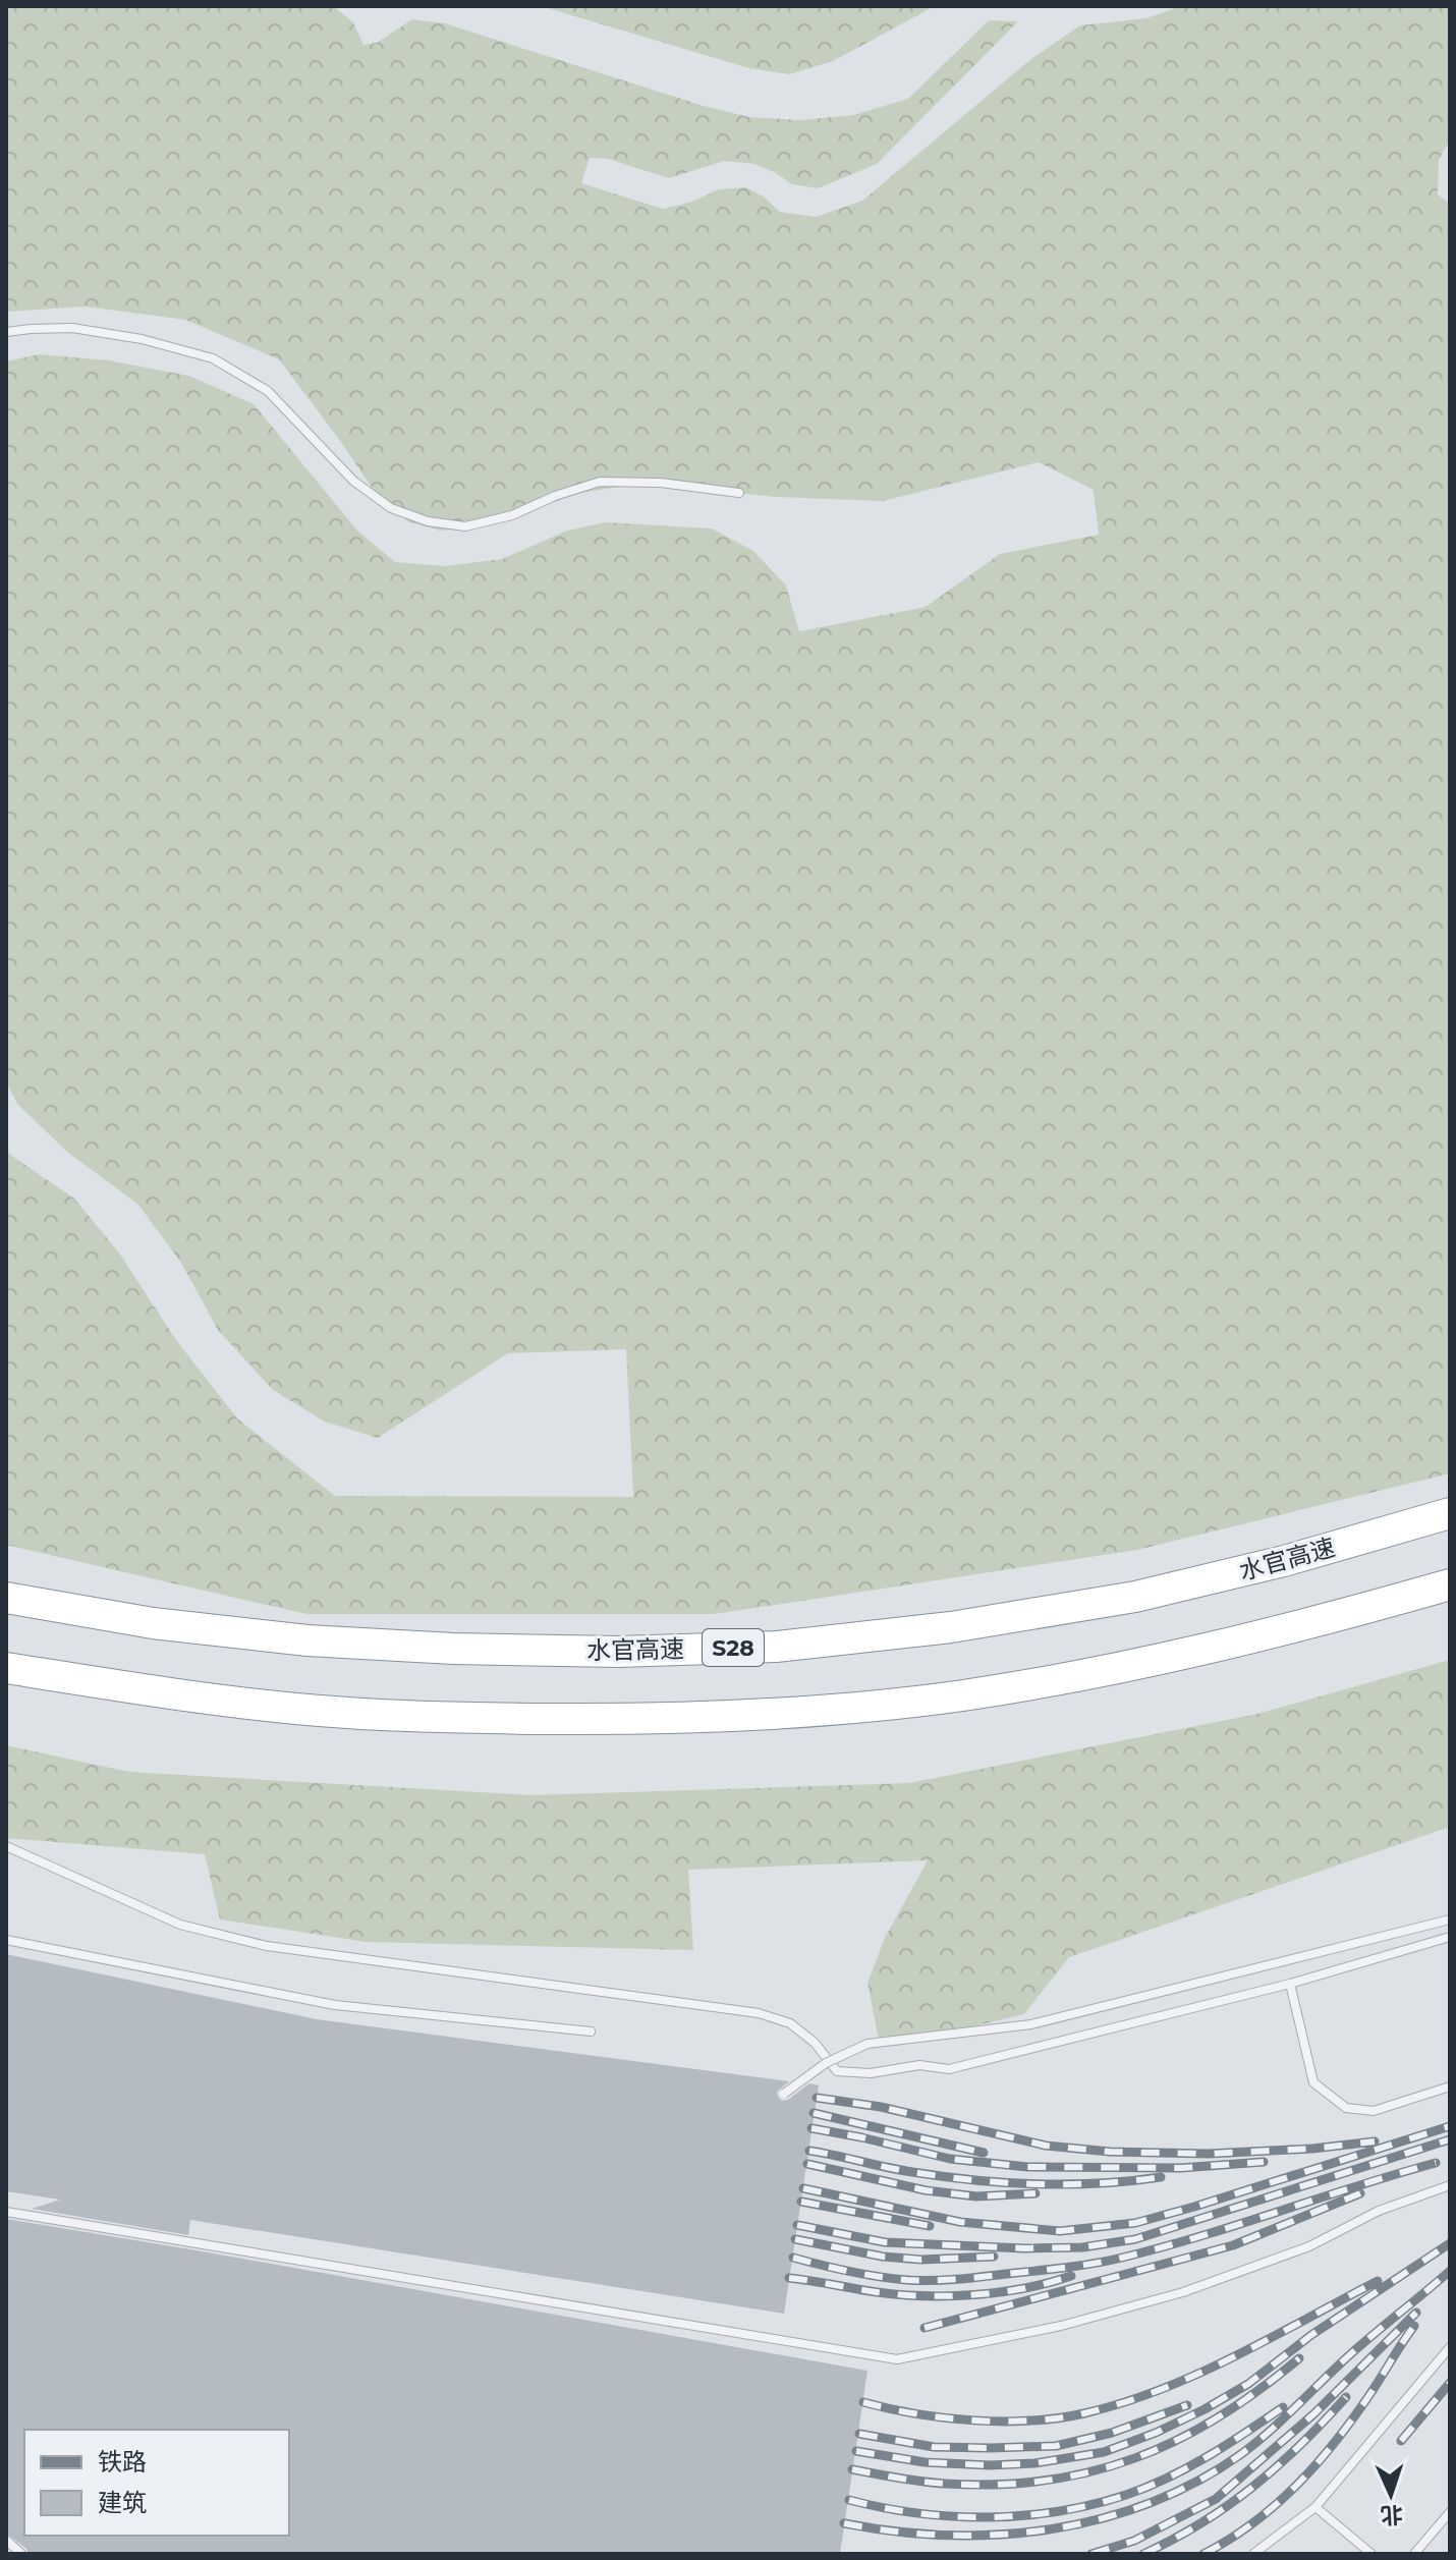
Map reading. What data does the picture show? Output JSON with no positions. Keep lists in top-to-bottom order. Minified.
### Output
{"streets":{"highway":["水官高速","S28"]},"legend":["铁路","建筑"],"north":"bottom"}
